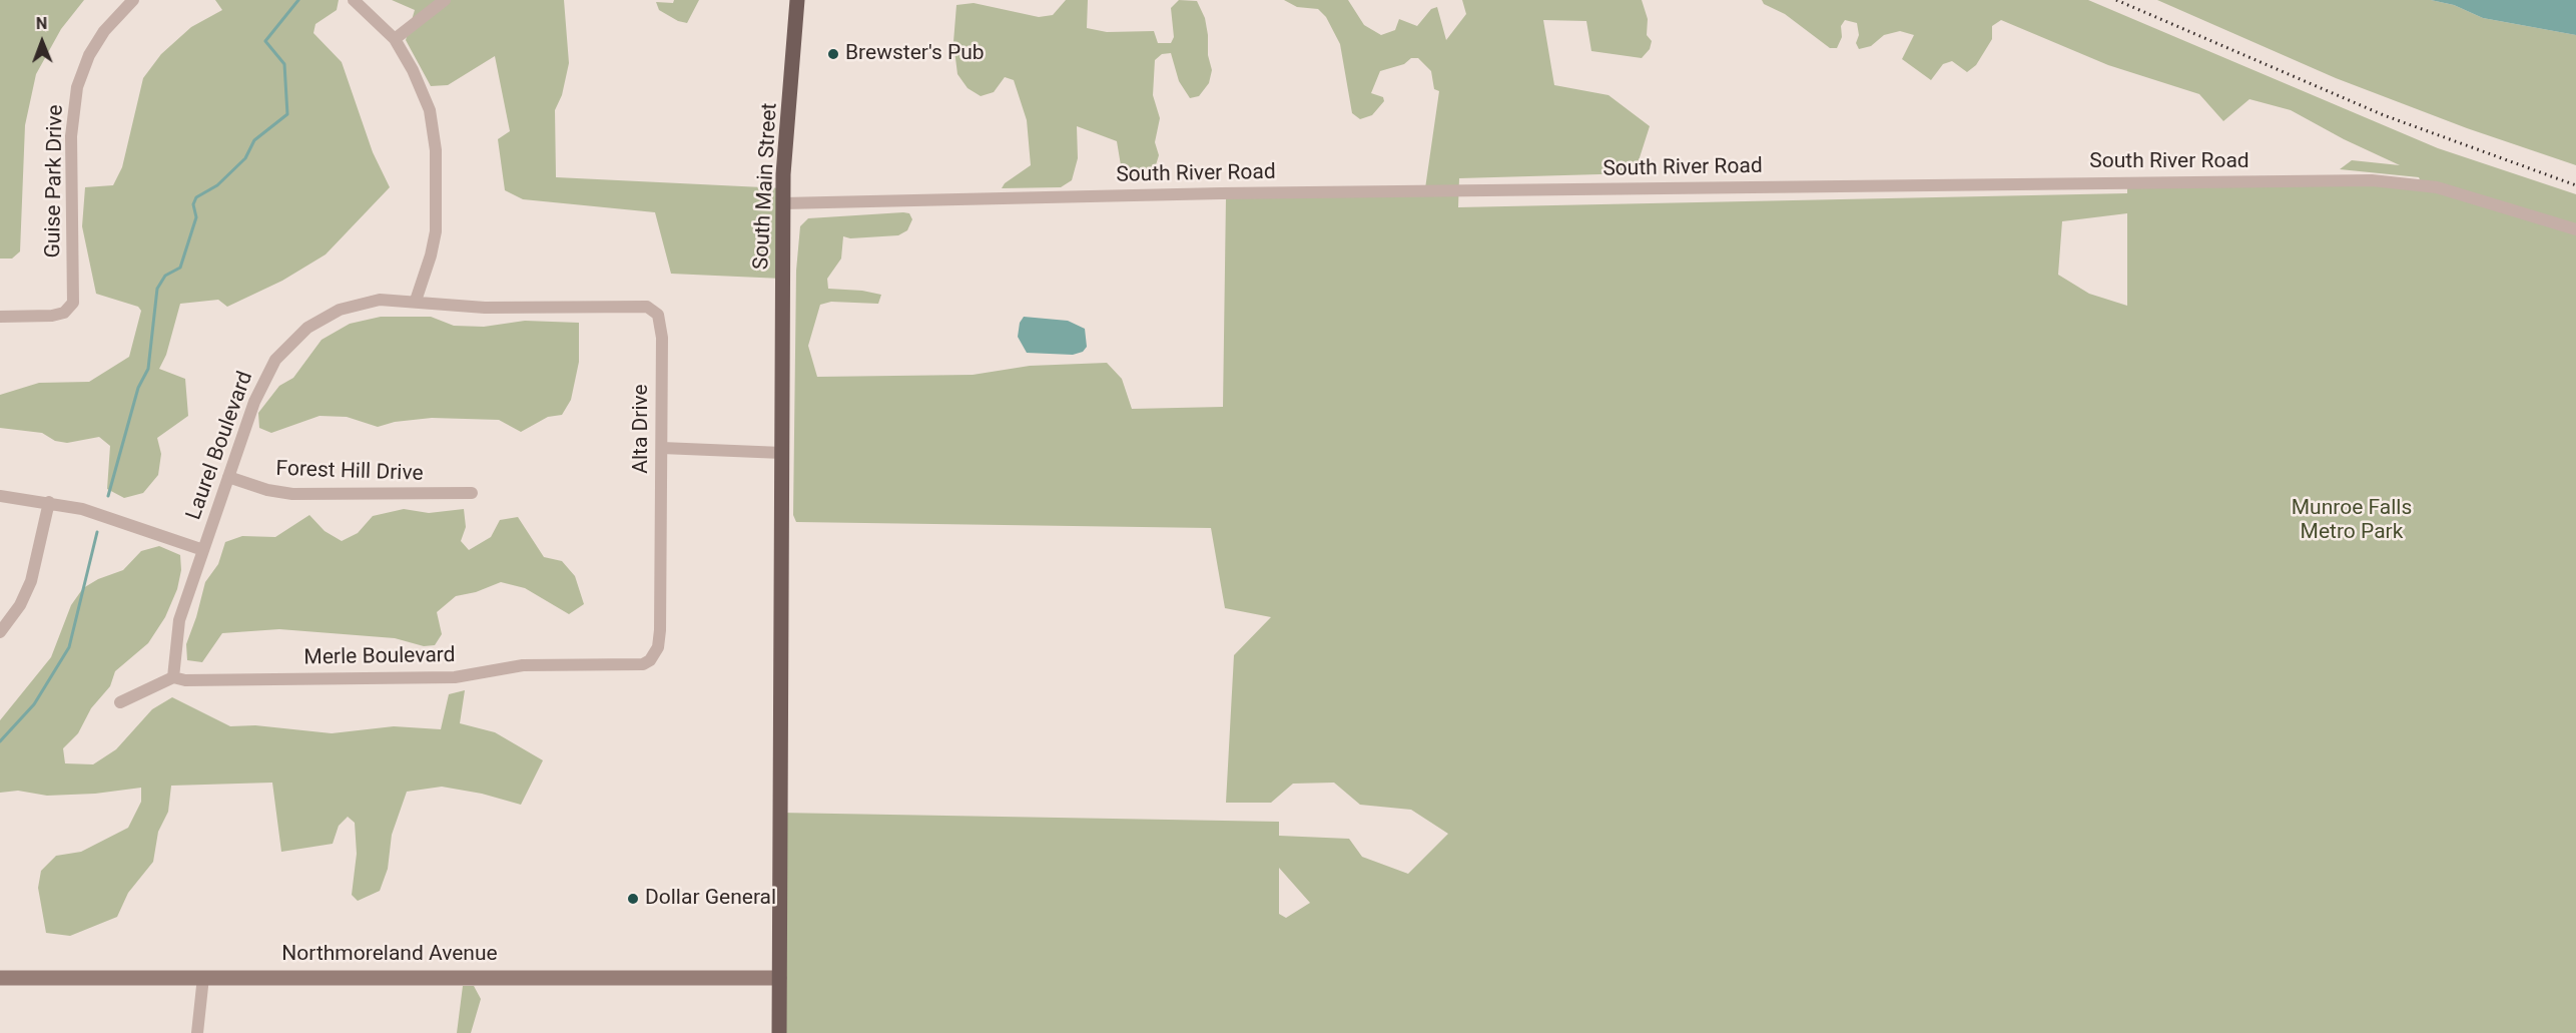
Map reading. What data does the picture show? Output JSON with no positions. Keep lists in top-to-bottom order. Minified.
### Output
{"streets":{"main road":["South Main Street"],"street":["South River Road","Guise Park Drive","Alta Drive","Laurel Boulevard","Forest Hill Drive","Merle Boulevard","Northmoreland Avenue"]},"crossings":[["South River Road","South Main Street"],["South Main Street","Northmoreland Avenue"],["Alta Drive","Laurel Boulevard"],["Alta Drive","Merle Boulevard"],["Laurel Boulevard","Forest Hill Drive"],["Laurel Boulevard","Merle Boulevard"]],"parks":["Munroe Falls Metro Park"],"places":["Brewster's Pub","Dollar General"],"north":"top"}
